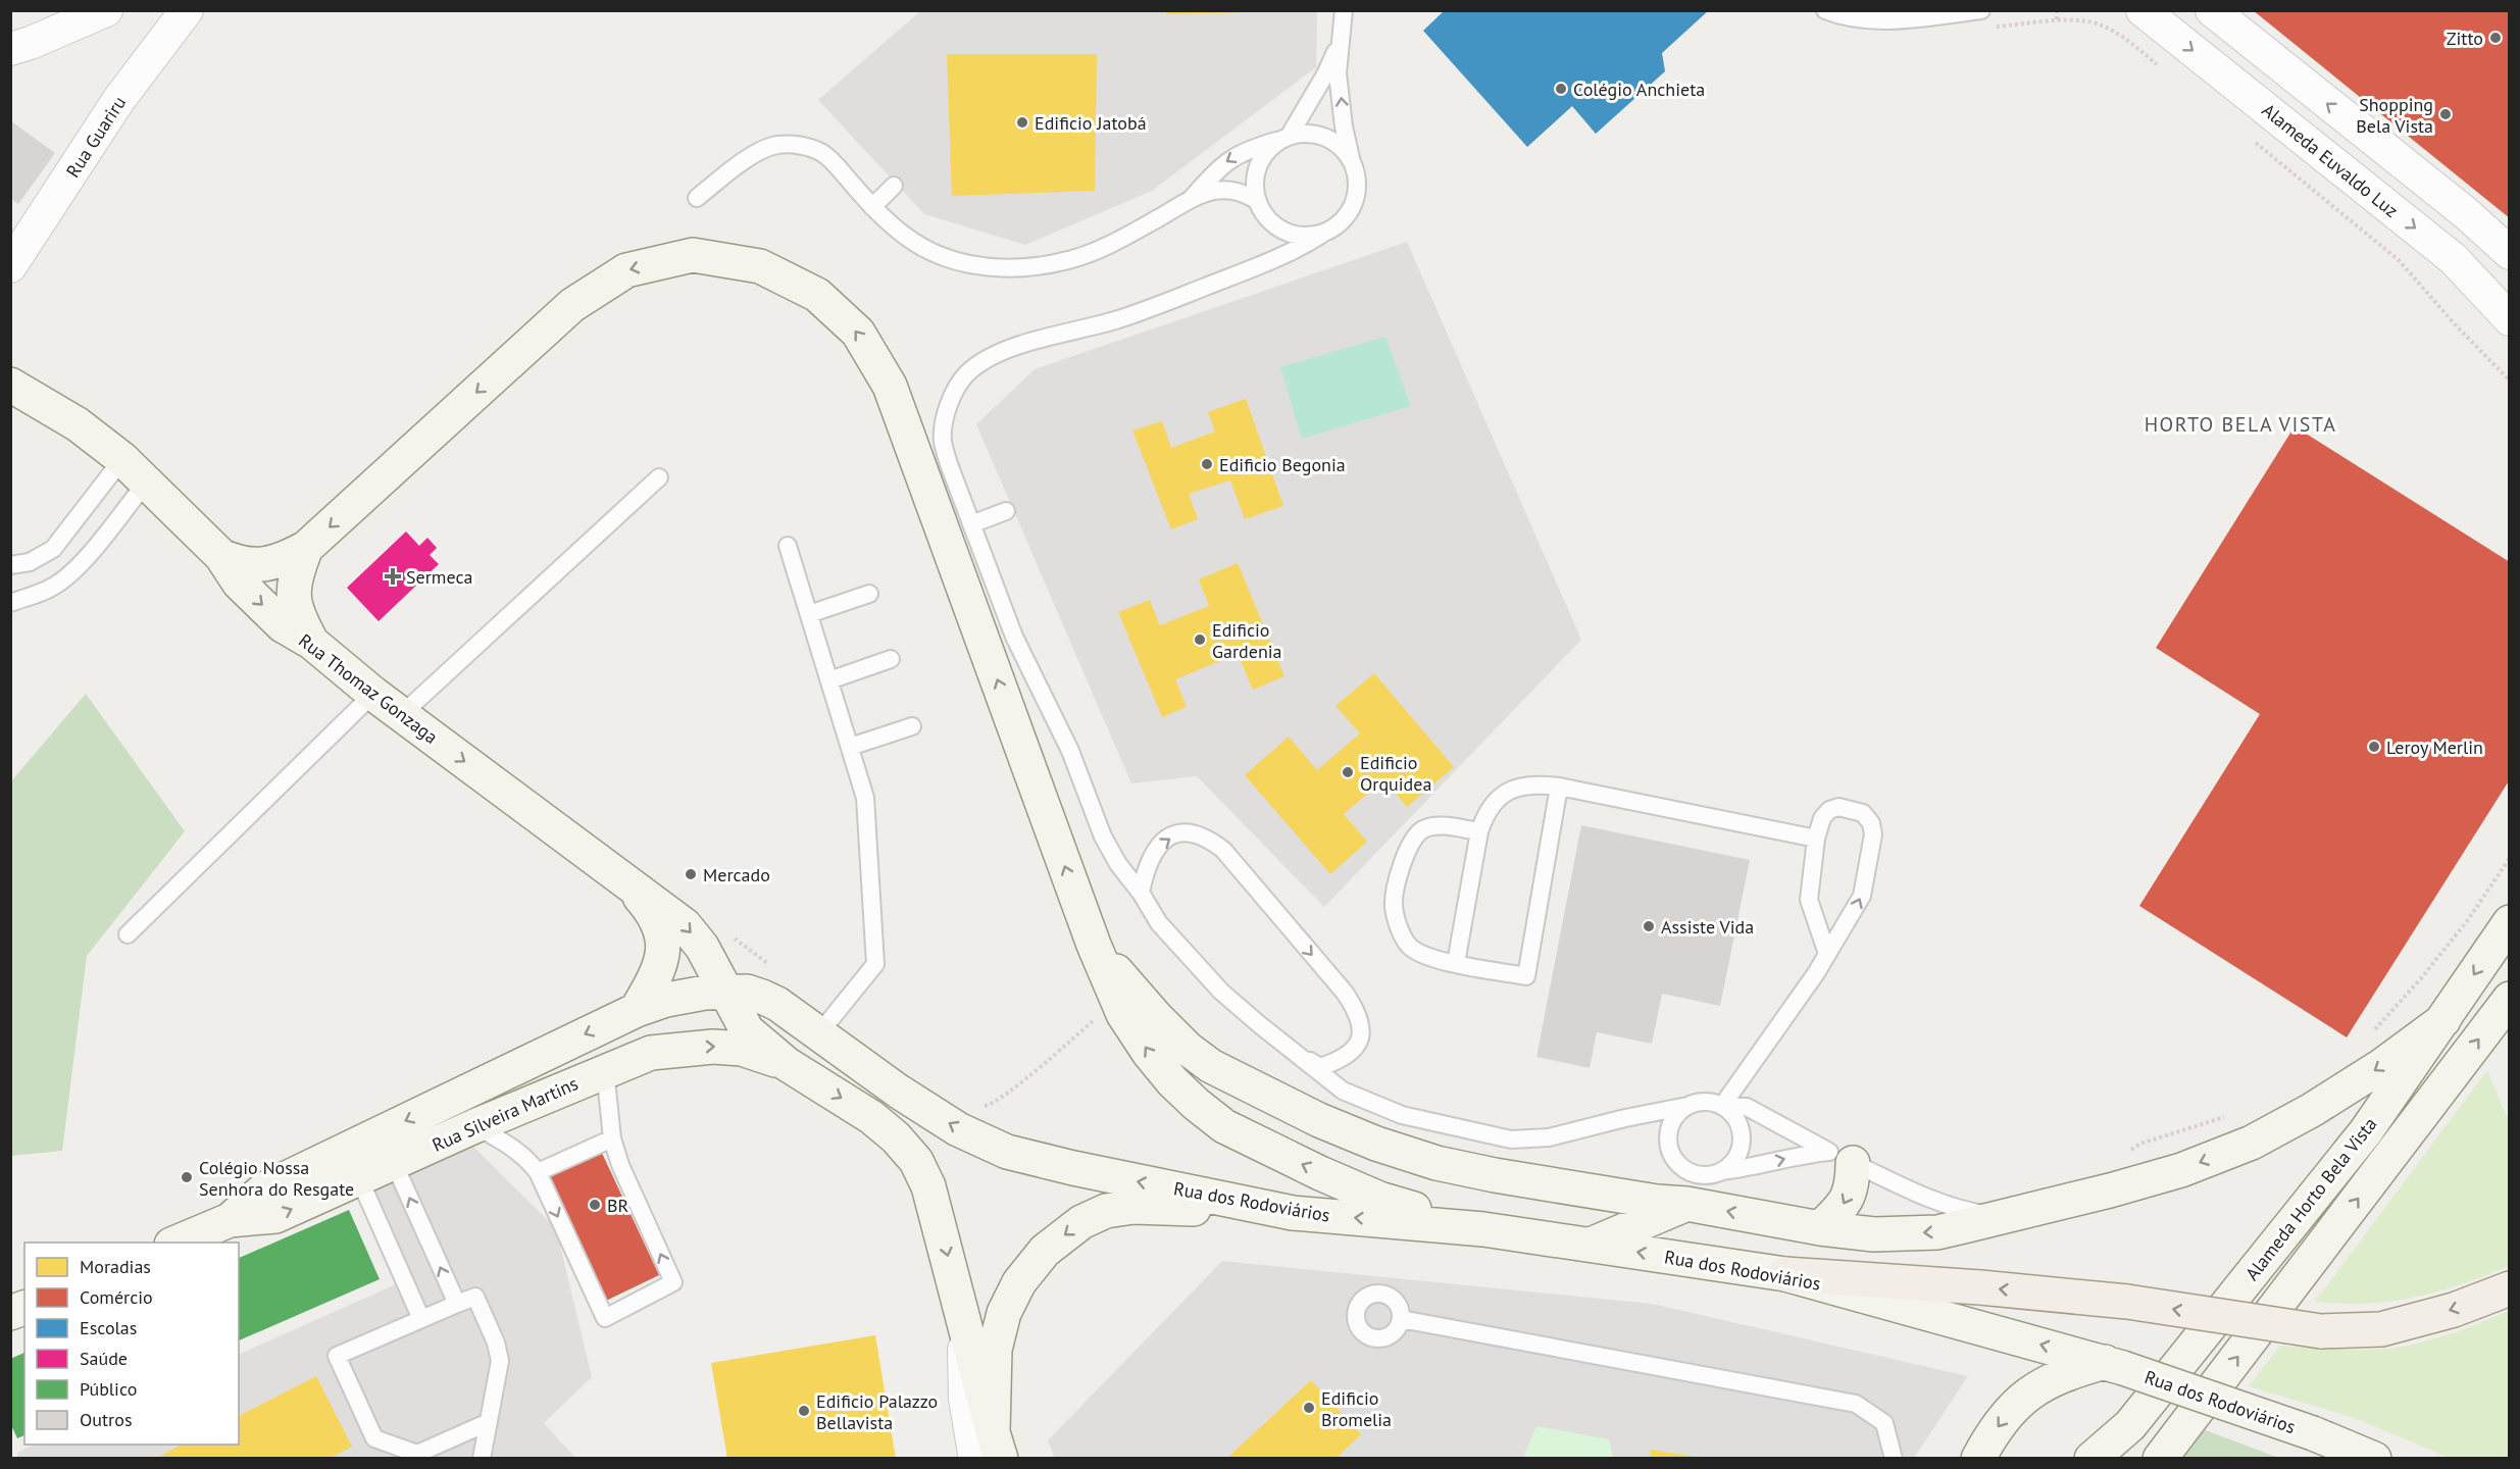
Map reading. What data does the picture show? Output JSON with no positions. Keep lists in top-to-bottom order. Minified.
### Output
{"streets":{"main road":["Rua Thomaz Gonzaga","Rua Silveira Martins","Alameda Horto Bela Vista","Rua dos Rodoviários"],"street":["Rua Guariru","Alameda Euvaldo Luz"]},"crossings":[["Rua Thomaz Gonzaga","Rua Silveira Martins"],["Rua Thomaz Gonzaga","Rua dos Rodoviários"],["Rua Silveira Martins","Rua dos Rodoviários"]],"one_way":["Rua Thomaz Gonzaga"],"districts":["HORTO BELA VISTA"],"places":{"other":["Zitto","Colégio Anchieta","Shopping Bela Vista","Edificio Jatobá","Edificio Begonia","Edificio Gardenia","Leroy Merlin","Edificio Orquidea","Mercado","Assiste Vida","Colégio Nossa Senhora do Resgate","BR","Edificio Bromelia","Edificio Palazzo Bellavista"],"health":["Sermeca"]},"legend":["Moradias","Comércio","Escolas","Saúde","Público","Outros"]}
